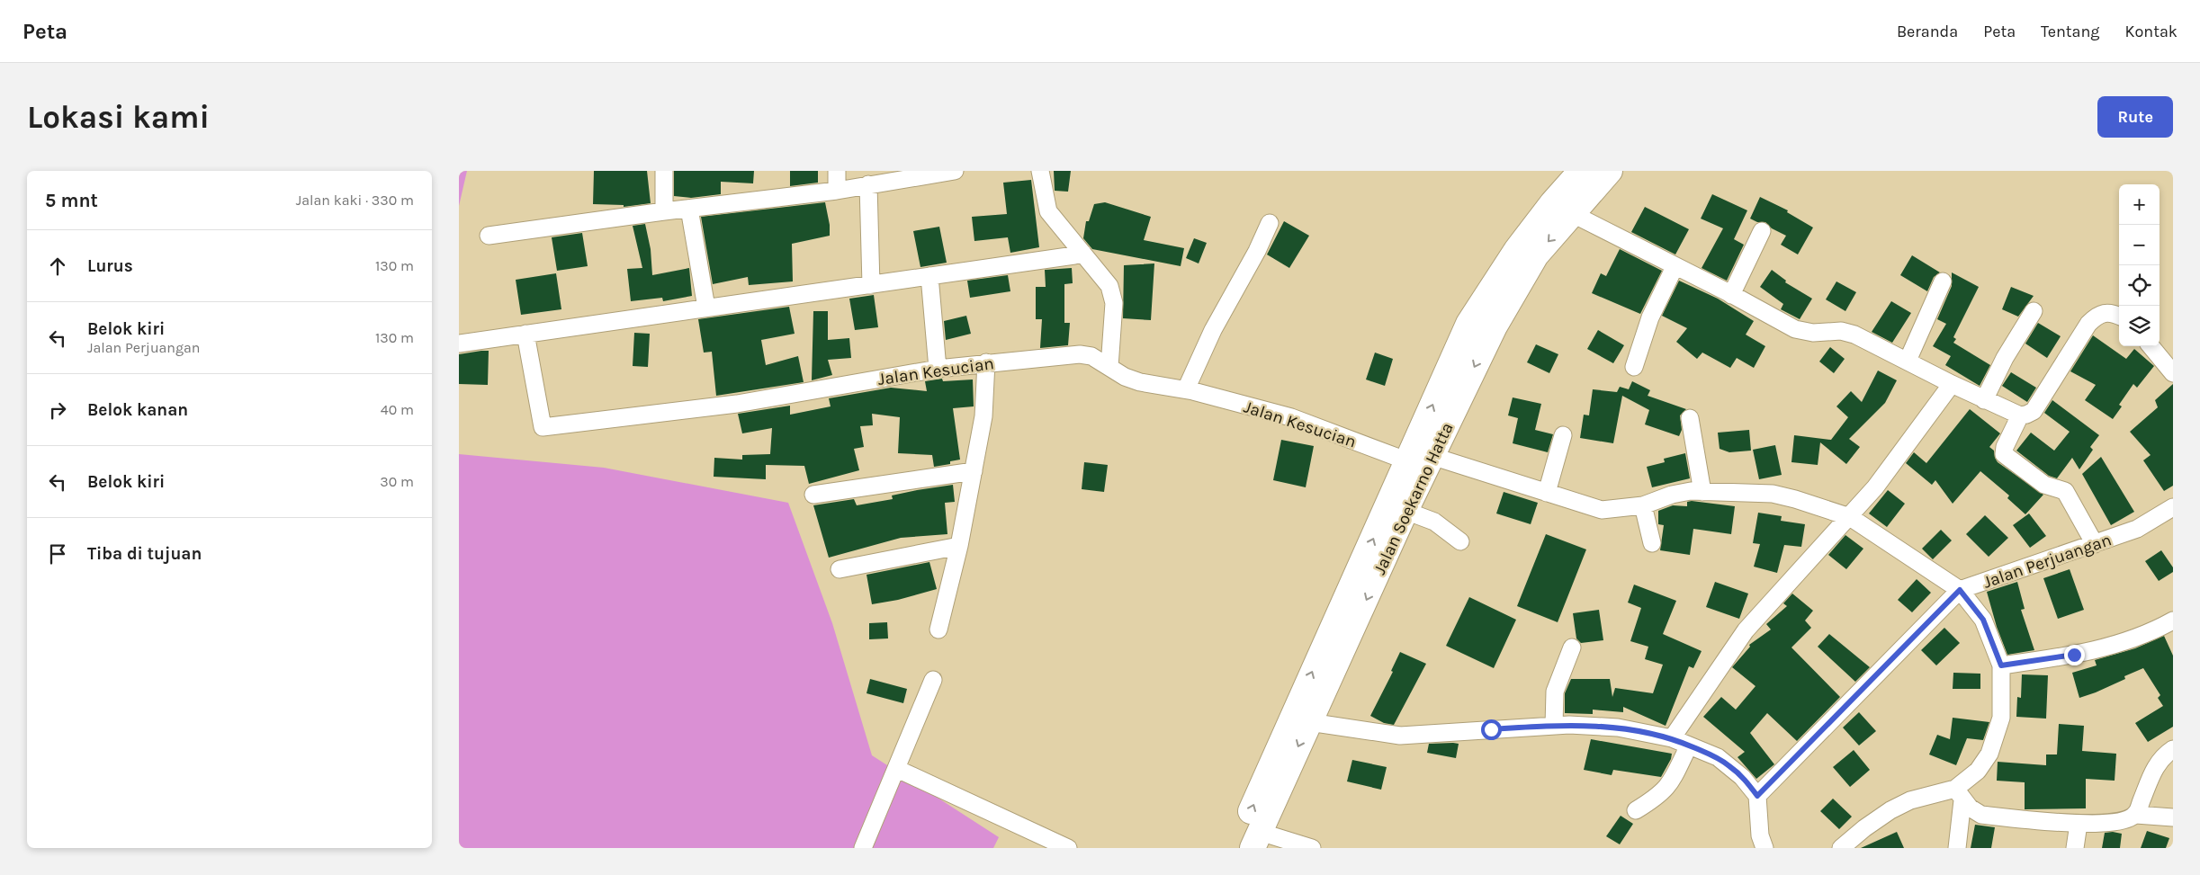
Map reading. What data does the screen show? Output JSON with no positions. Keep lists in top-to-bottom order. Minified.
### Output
{"streets":{"highway":["Jalan Soekarno Hatta"],"street":["Jalan Kesucian","Jalan Perjuangan"]},"crossings":[["Jalan Kesucian","Jalan Soekarno Hatta"]],"page":{"header":"Peta","nav":["Beranda","Peta","Tentang","Kontak"],"buttons":"Rute","title":"Lokasi kami","heading":["5 mnt","Jalan kaki · 330 m"],"map_buttons":["+","−"],"list":[["Lurus","130 m"],["Belok kiri","Jalan Perjuangan","130 m"],["Belok kanan","40 m"],["Belok kiri","30 m"],"Tiba di tujuan"]}}
